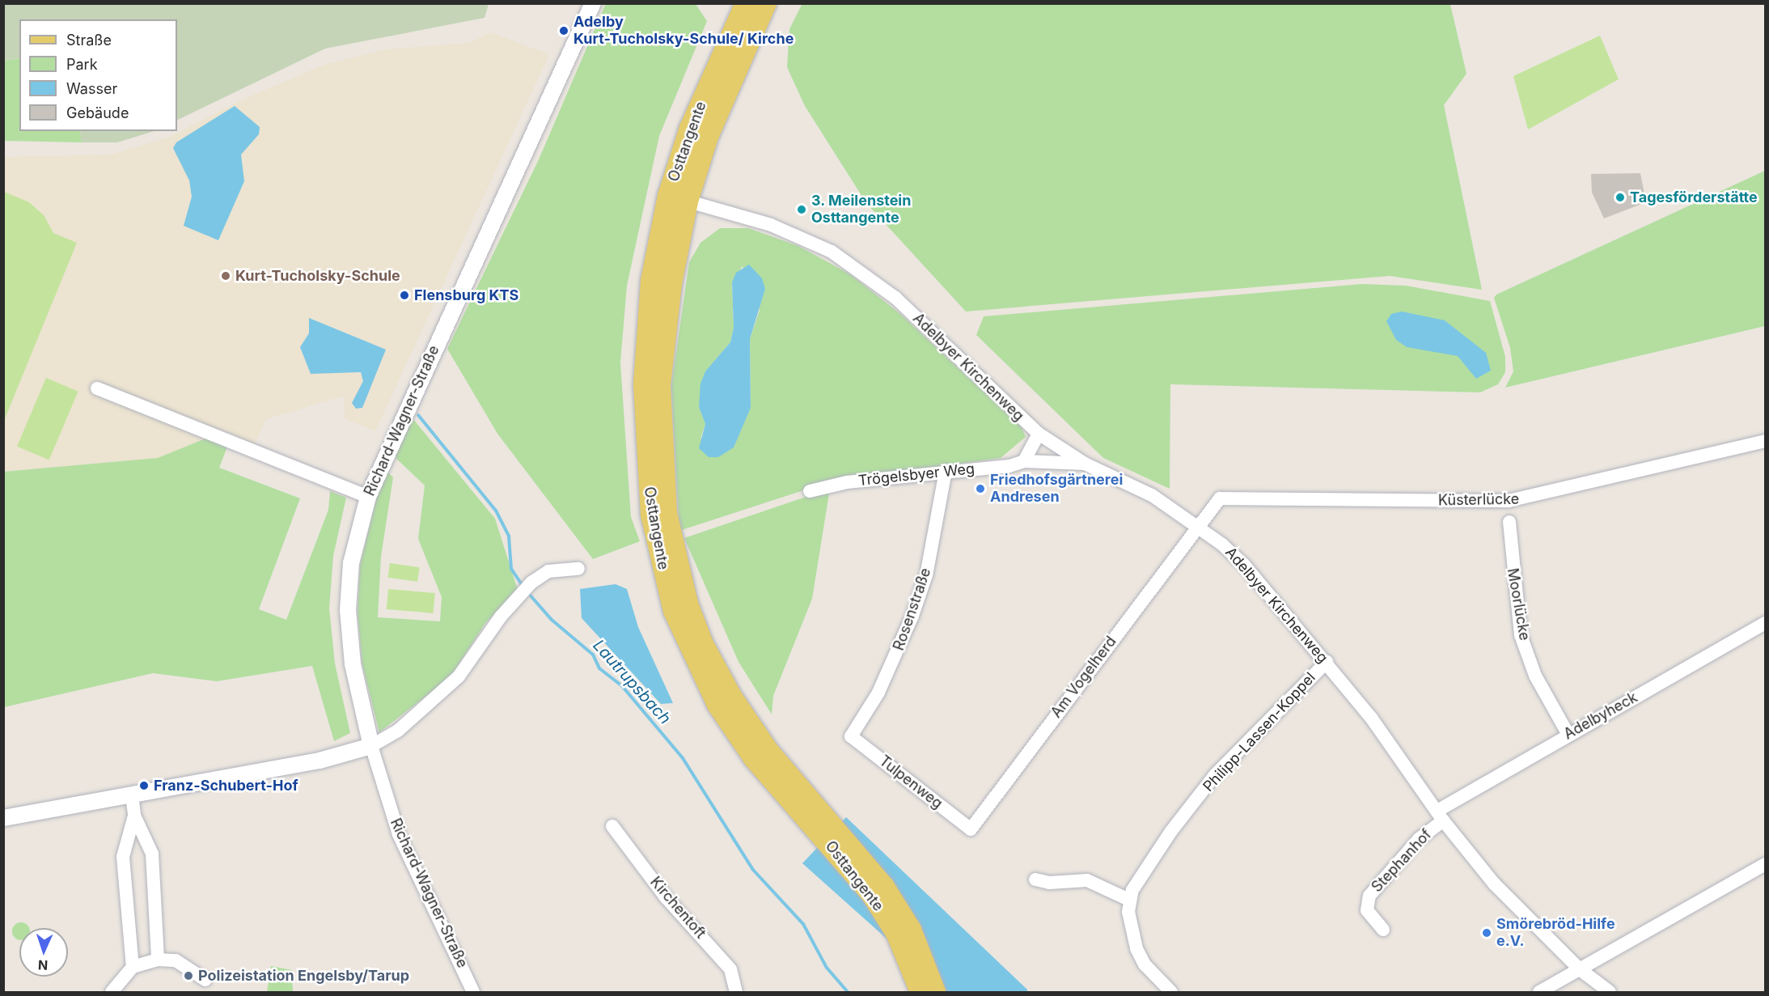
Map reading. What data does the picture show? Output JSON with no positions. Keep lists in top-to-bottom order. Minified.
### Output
{"streets":{"main road":["Osttangente"],"street":["Adelbyer Kirchenweg","Richard-Wagner-Straße","Trögelsbyer Weg","Küsterlücke","Moorlücke","Rosenstraße","Am Vogelherd","Adelbyheck","Philipp-Lassen-Koppel","Tulpenweg","Stephanhof","Kirchentoft"]},"crossings":[["Osttangente","Adelbyer Kirchenweg"],["Adelbyer Kirchenweg","Trögelsbyer Weg"],["Adelbyer Kirchenweg","Küsterlücke"],["Adelbyer Kirchenweg","Am Vogelherd"],["Adelbyer Kirchenweg","Adelbyheck"],["Adelbyer Kirchenweg","Philipp-Lassen-Koppel"],["Adelbyer Kirchenweg","Stephanhof"],["Trögelsbyer Weg","Rosenstraße"],["Küsterlücke","Am Vogelherd"],["Moorlücke","Adelbyheck"],["Rosenstraße","Tulpenweg"],["Am Vogelherd","Tulpenweg"],["Adelbyheck","Stephanhof"]],"water":["Lautrupsbach"],"places":["Adelby Kurt-Tucholsky-Schule/ Kirche","Tagesförderstätte","3. Meilenstein Osttangente","Kurt-Tucholsky-Schule","Flensburg KTS","Friedhofsgärtnerei Andresen","Franz-Schubert-Hof","Smörebröd-Hilfe e.V.","Polizeistation Engelsby/Tarup"],"legend":["Straße","Park","Wasser","Gebäude"],"north":"bottom"}
